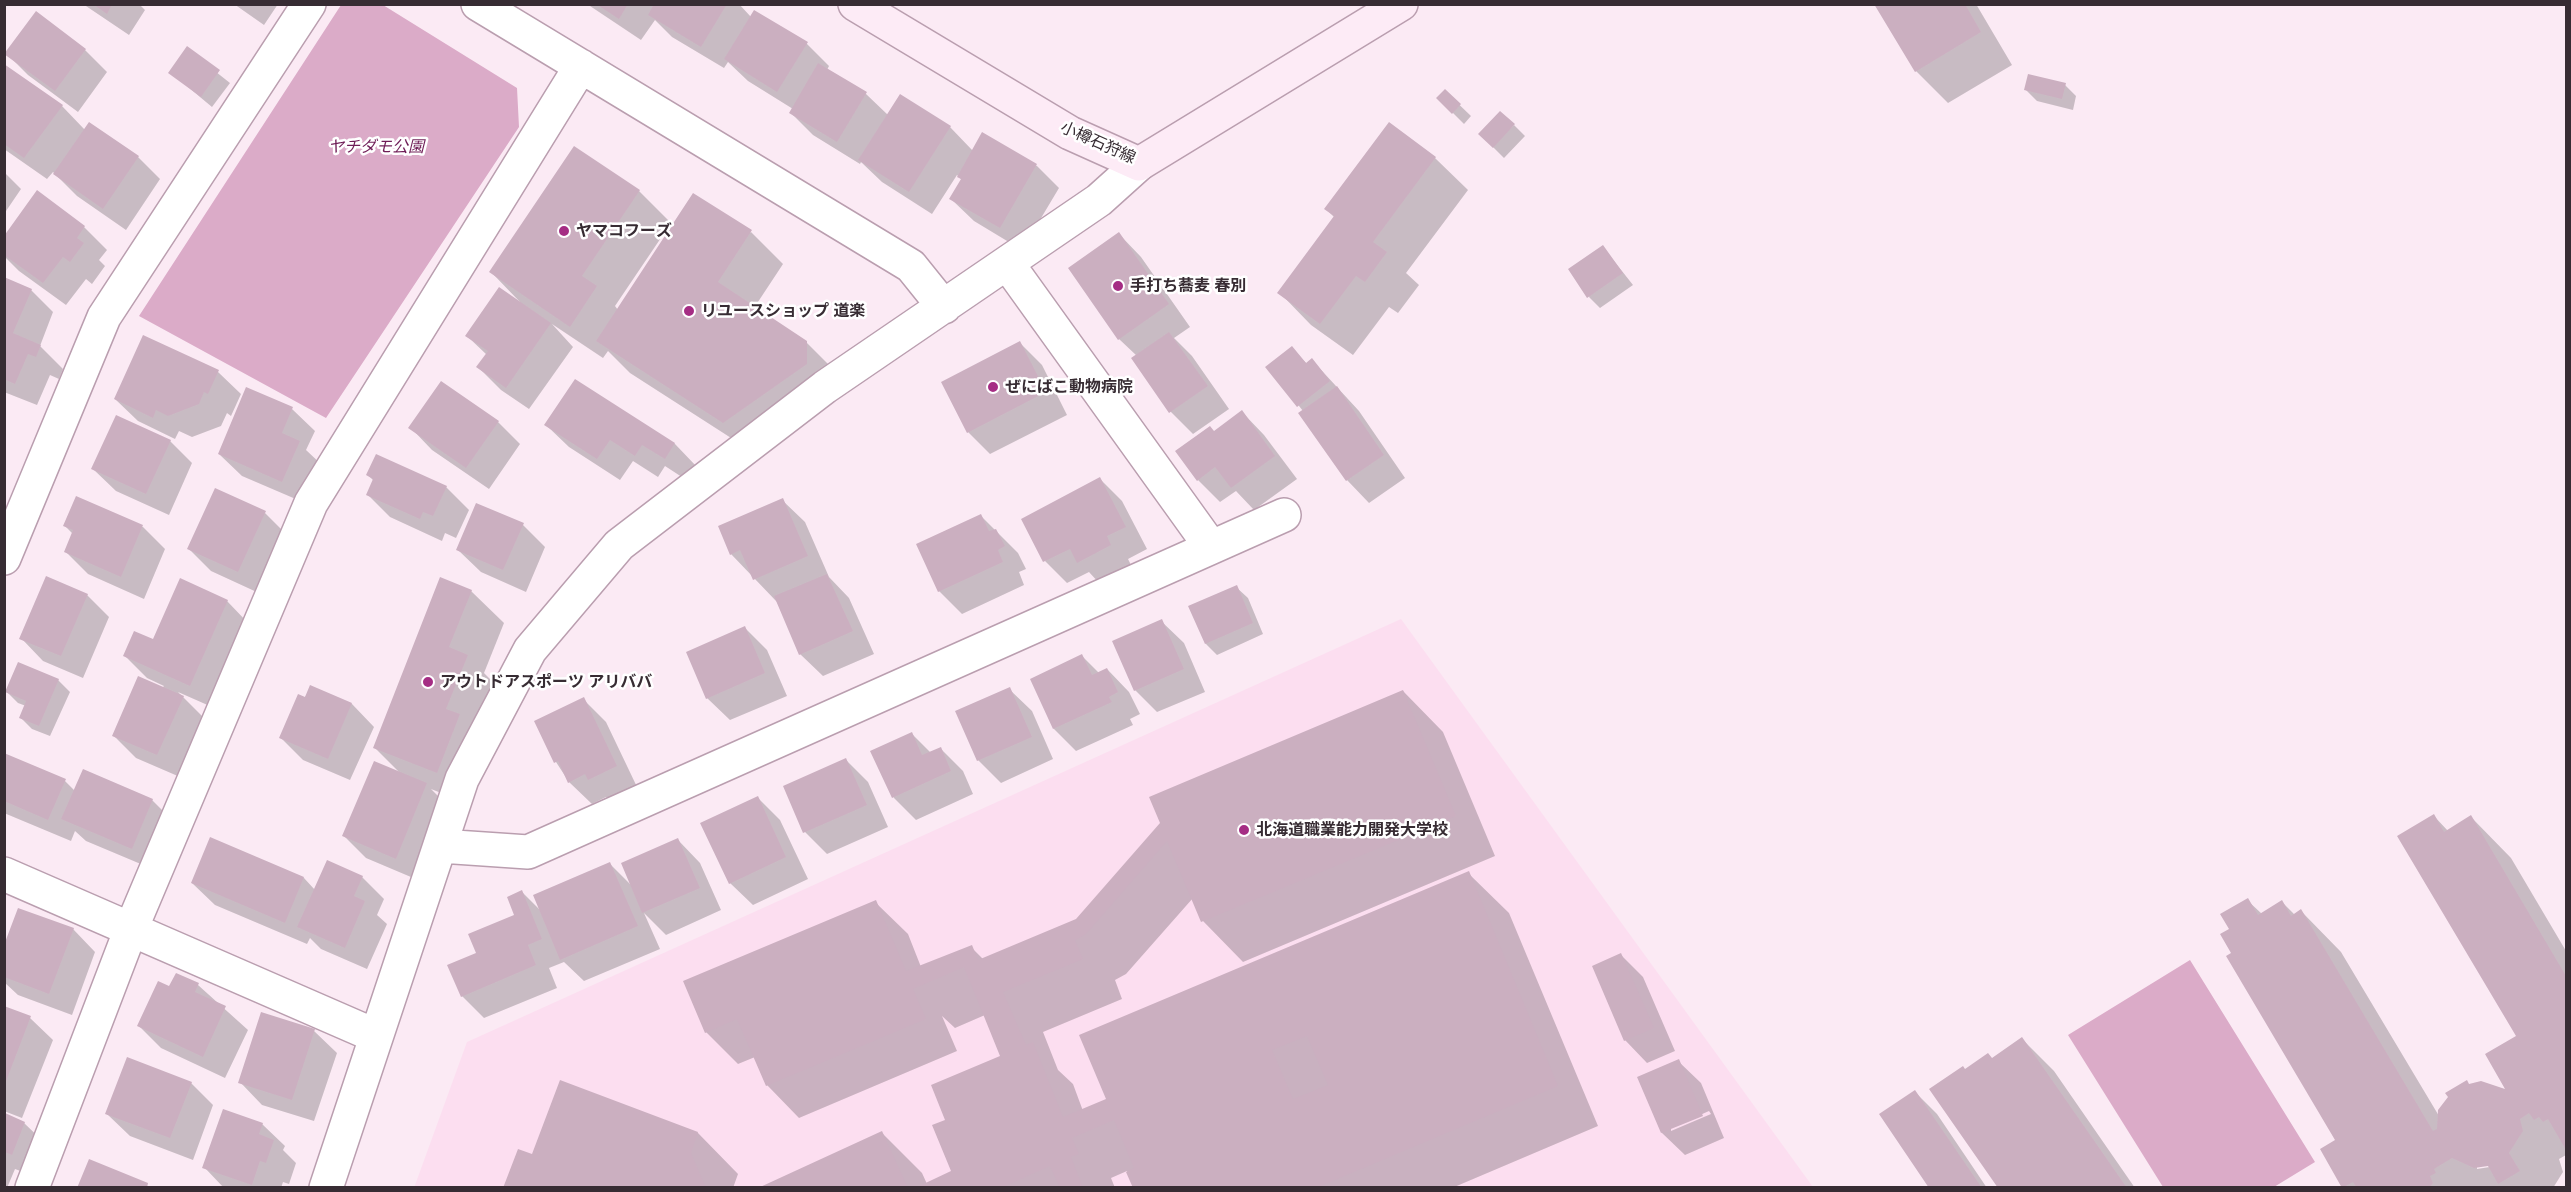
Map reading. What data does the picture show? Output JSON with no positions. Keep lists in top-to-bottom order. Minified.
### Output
{"streets":{"main road":["小樽石狩線"]},"parks":["ヤチダモ公園"],"places":["ヤマコフーズ","手打ち蕎麦 春別","リユースショップ 道楽","ぜにばこ動物病院","アウトドアスポーツ アリババ","北海道職業能力開発大学校"]}
